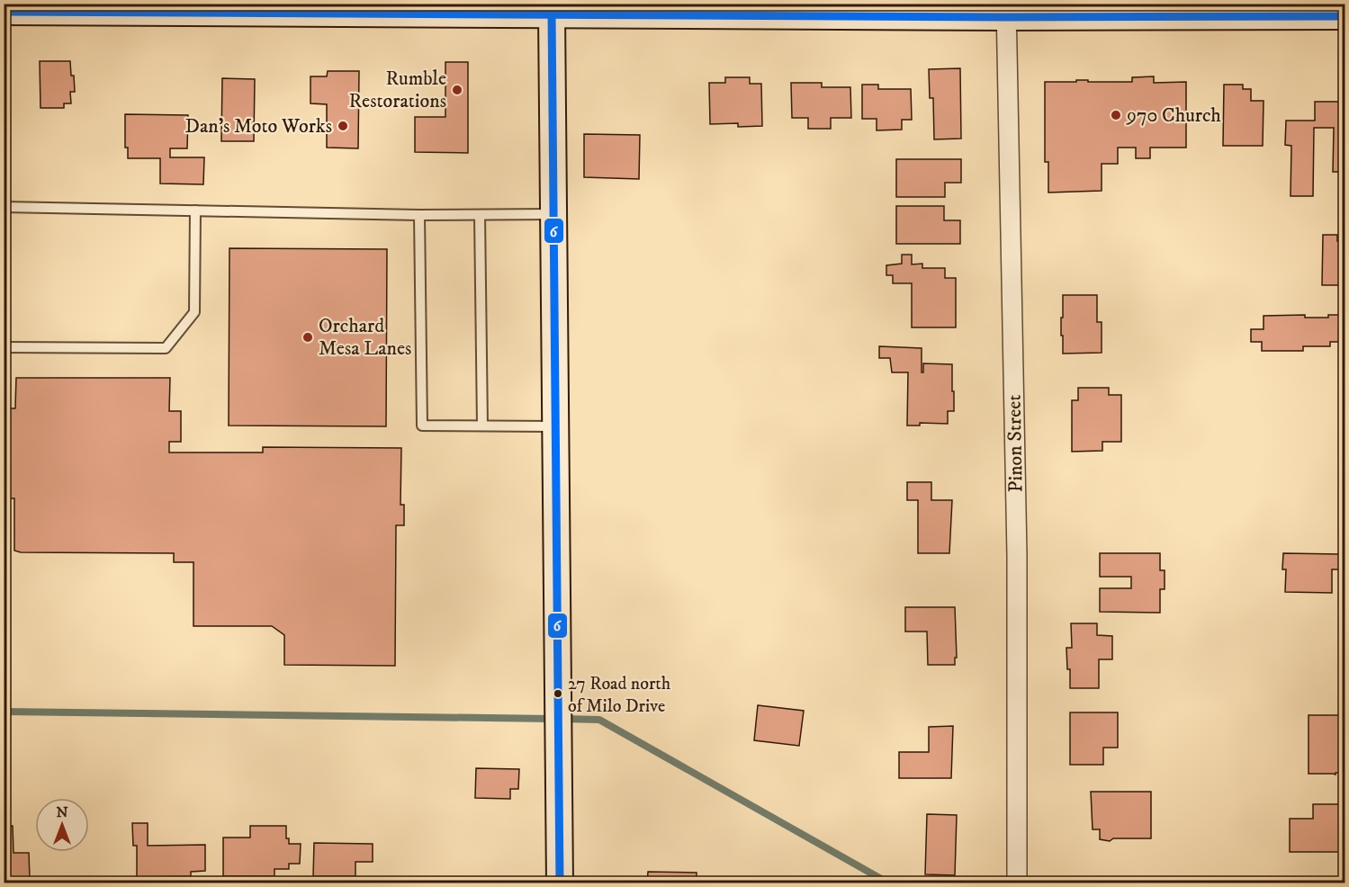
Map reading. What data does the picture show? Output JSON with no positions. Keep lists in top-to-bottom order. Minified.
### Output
{"streets":{"street":["Pinon Street"]},"places":["Rumble Restorations","970 Church","Dan's Moto Works","Orchard Mesa Lanes","27 Road north of Milo Drive"],"lines":["transit line 6"],"north":"top"}
